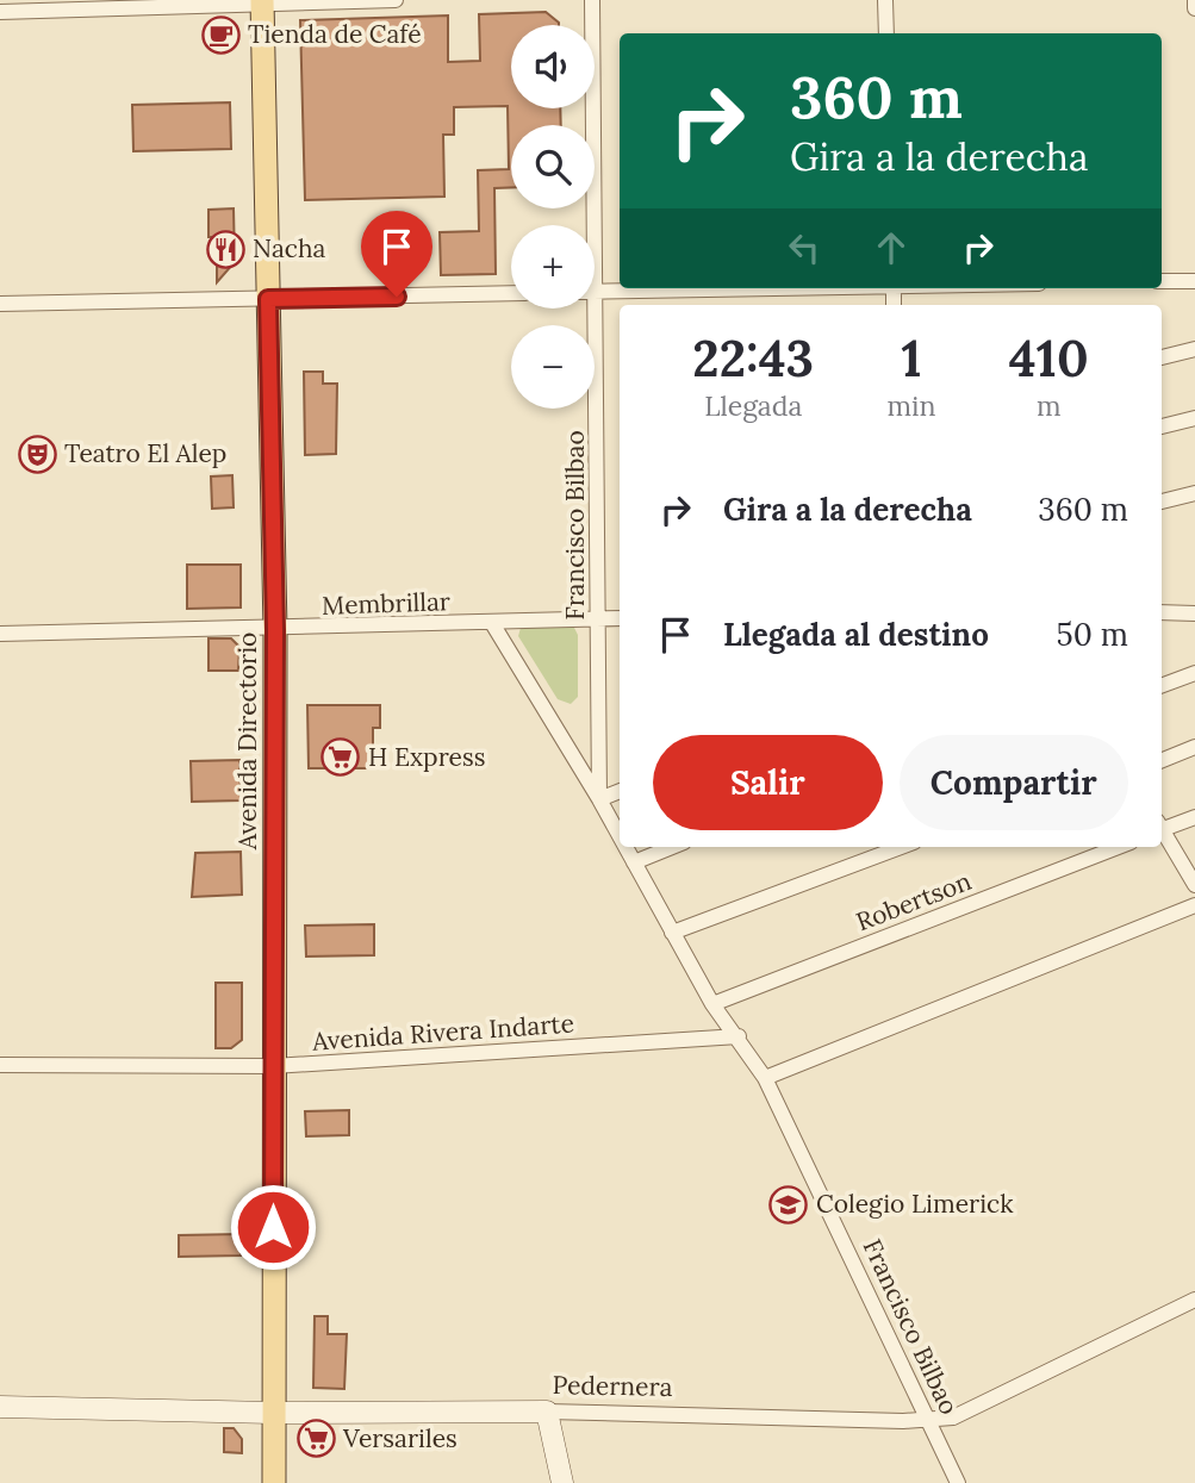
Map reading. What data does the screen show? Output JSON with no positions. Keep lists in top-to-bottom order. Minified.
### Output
{"streets":{"main road":["Avenida Directorio"],"street":["Francisco Bilbao","Membrillar","Robertson","Avenida Rivera Indarte","Pedernera"]},"crossings":[["Francisco Bilbao","Membrillar"],["Francisco Bilbao","Robertson"],["Francisco Bilbao","Avenida Rivera Indarte"],["Francisco Bilbao","Pedernera"],["Membrillar","Avenida Directorio"],["Avenida Directorio","Avenida Rivera Indarte"],["Avenida Directorio","Pedernera"]],"places":{"cafe":["Tienda de Café"],"restaurant":["Nacha"],"theatre":["Teatro El Alep"],"supermarket":["H Express","Versariles"],"school or university":["Colegio Limerick"]},"page":{"map_buttons":["+","−"],"turn":["360 m","Gira a la derecha"],"eta":["22:43","Llegada","1","min","410","m"],"list":[{"name":"Gira a la derecha","value":"360 m"},{"name":"Llegada al destino","value":"50 m"}],"buttons":["Salir","Compartir"]}}
